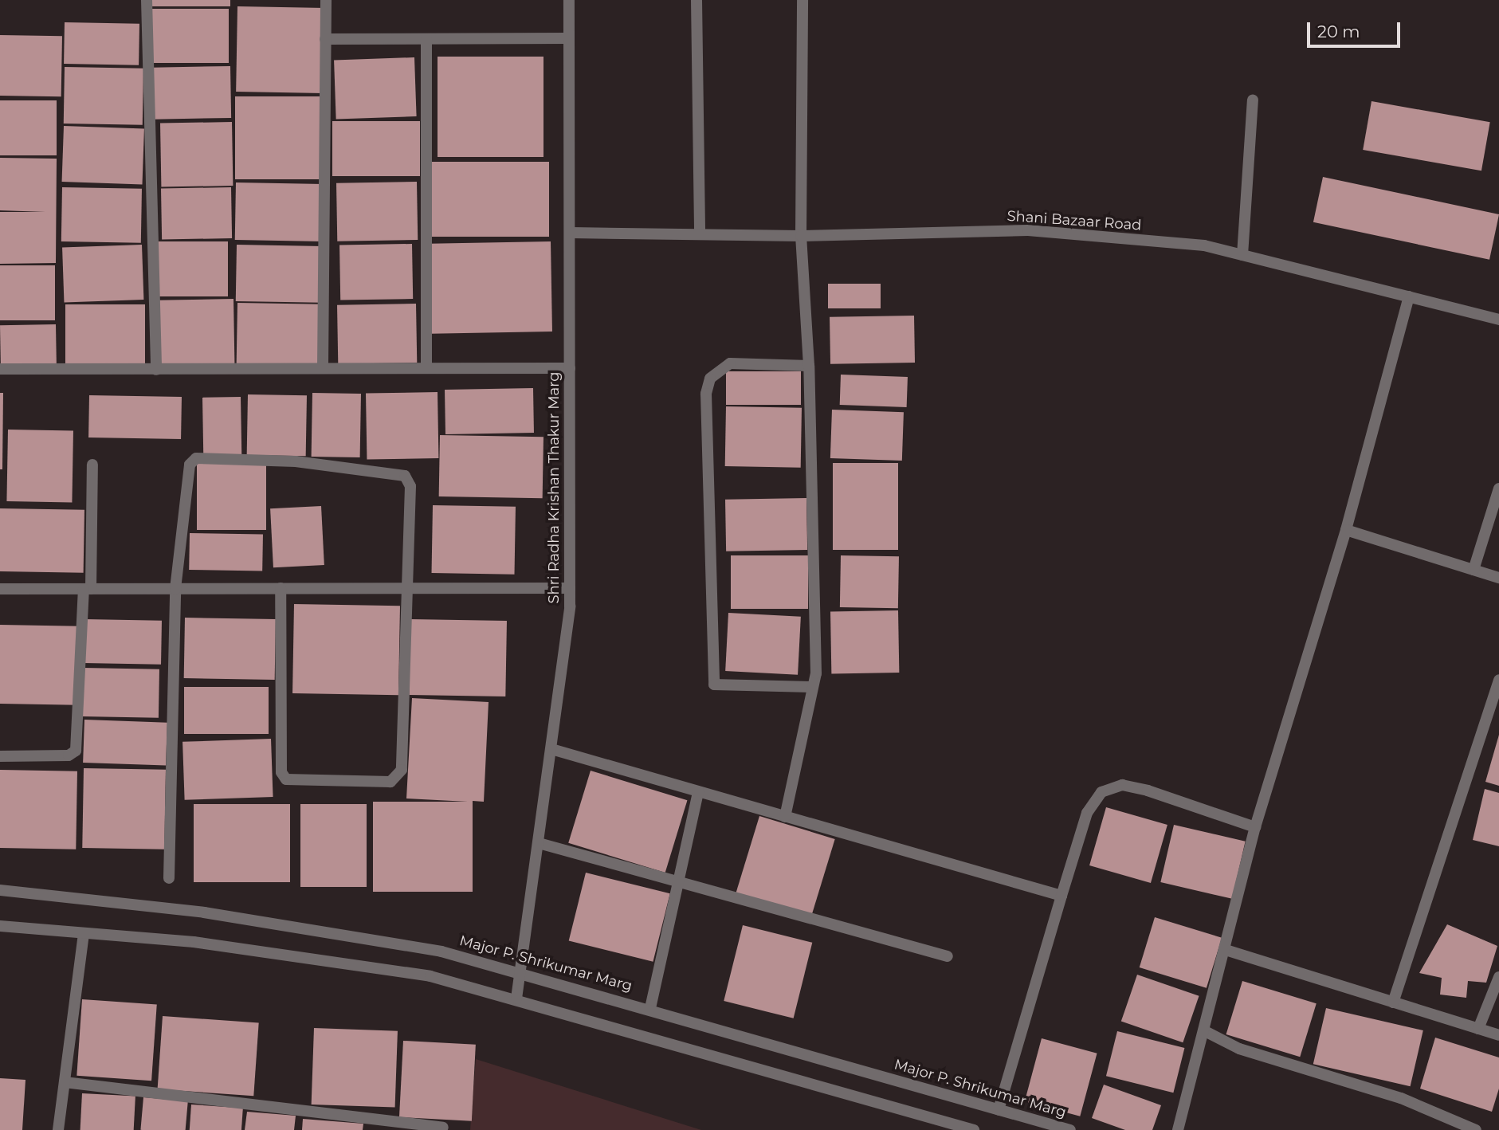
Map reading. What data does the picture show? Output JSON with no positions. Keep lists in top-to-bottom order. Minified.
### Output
{"streets":{"street":["Shani Bazaar Road","Shri Radha Krishan Thakur Marg","Major P. Shrikumar Marg"]},"crossings":[["Shani Bazaar Road","Shri Radha Krishan Thakur Marg"],["Shri Radha Krishan Thakur Marg","Major P. Shrikumar Marg"]],"scale_bar":"20 m"}
